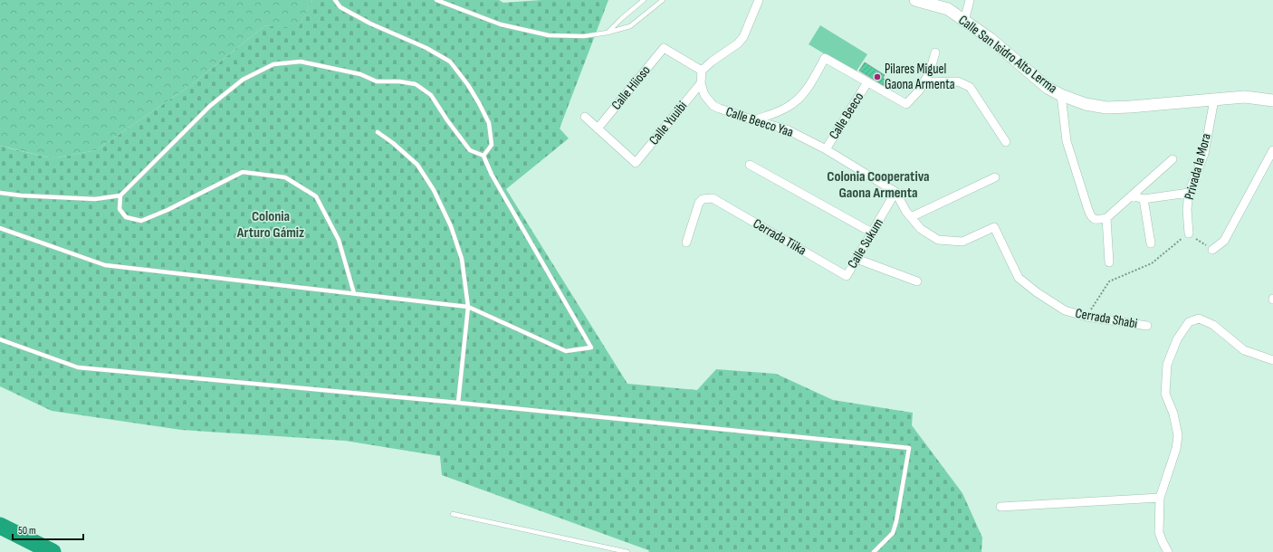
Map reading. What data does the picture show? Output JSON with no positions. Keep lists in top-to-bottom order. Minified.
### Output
{"streets":{"street":["Calle San Isidro Alto Lerma","Calle Hiioso","Calle Beeco","Calle Beeco Yaa","Calle Yuuibi","Privada la Mora","Cerrada Tiika","Calle Sukum","Cerrada Shabi"]},"crossings":[["Calle San Isidro Alto Lerma","Privada la Mora"],["Calle Hiioso","Calle Beeco Yaa"],["Calle Hiioso","Calle Yuuibi"],["Calle Beeco","Calle Beeco Yaa"],["Calle Beeco Yaa","Calle Yuuibi"],["Calle Beeco Yaa","Calle Sukum"],["Calle Beeco Yaa","Cerrada Shabi"],["Cerrada Tiika","Calle Sukum"],["Calle Sukum","Cerrada Shabi"]],"districts":["Colonia Cooperativa Gaona Armenta","Colonia Arturo Gámiz"],"places":["Pilares Miguel Gaona Armenta"],"scale_bar":"50 m"}
